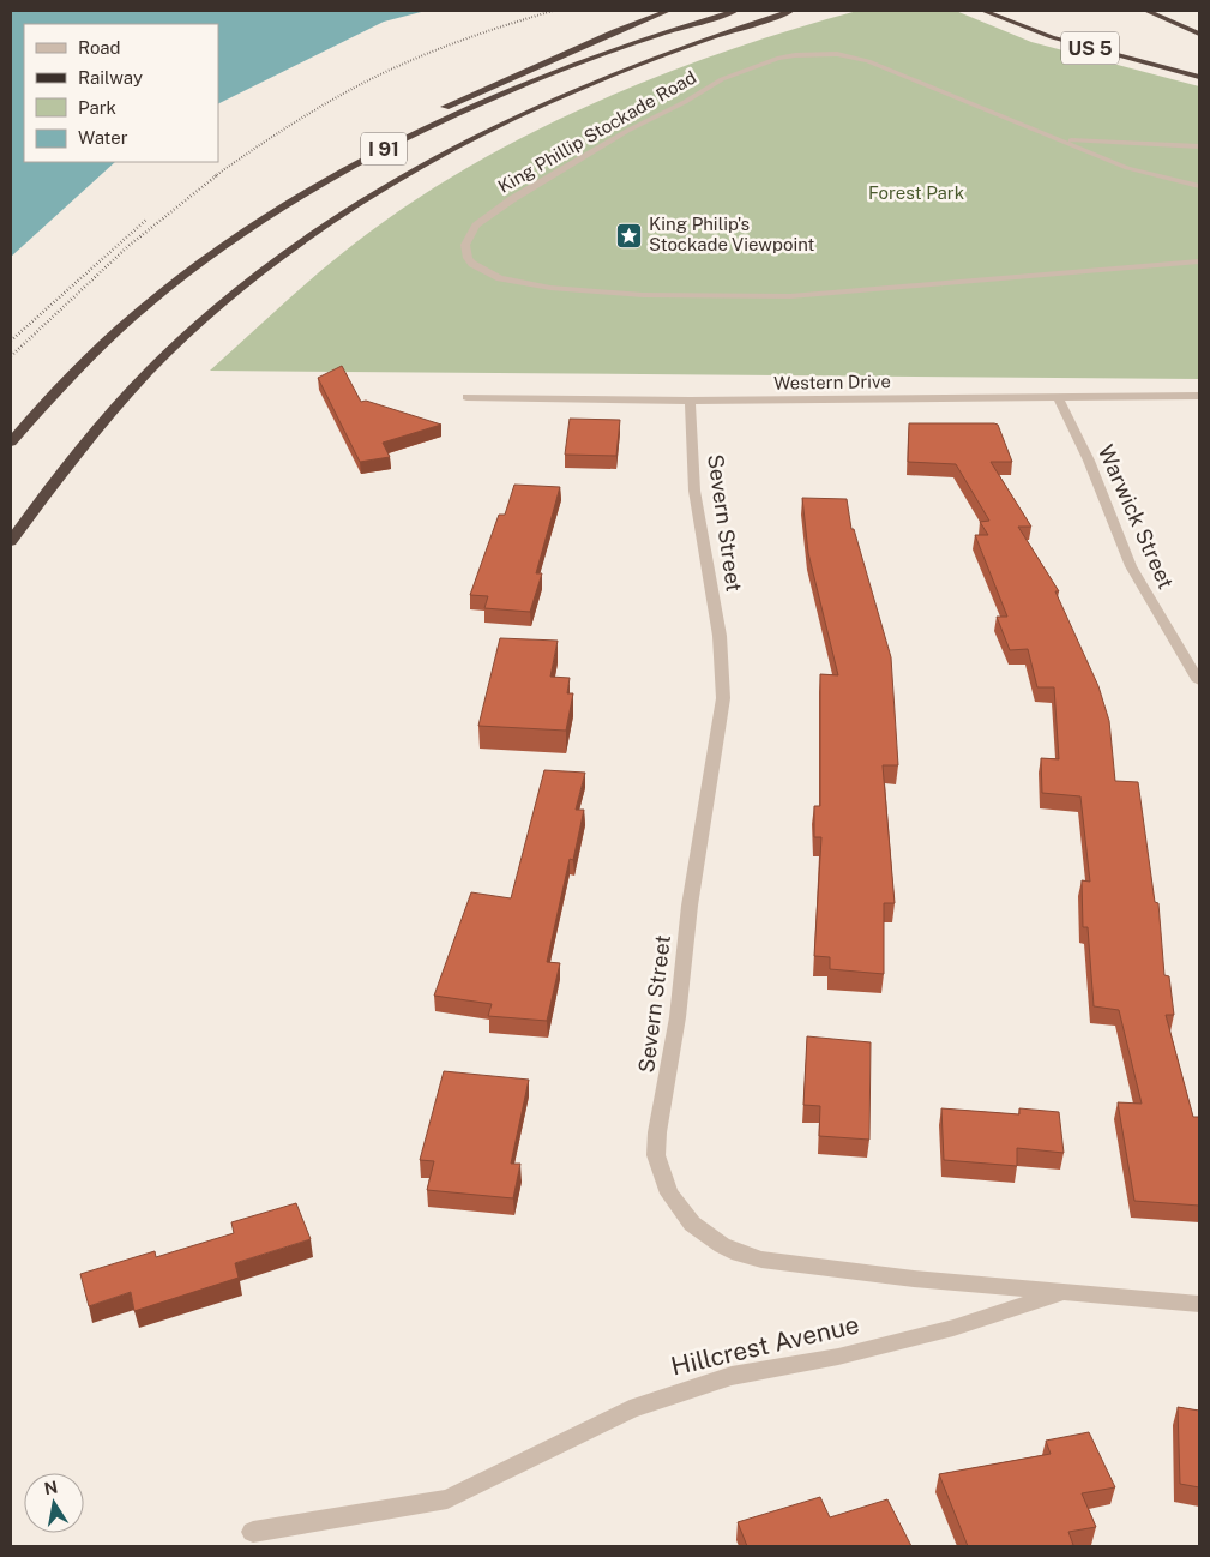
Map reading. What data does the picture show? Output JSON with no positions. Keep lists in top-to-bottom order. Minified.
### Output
{"streets":{"highway":["US 5","I 91"],"street":["King Phillip Stockade Road","Western Drive","Warwick Street","Severn Street","Hillcrest Avenue"]},"crossings":[["Western Drive","Warwick Street"],["Western Drive","Severn Street"],["Severn Street","Hillcrest Avenue"]],"parks":["Forest Park"],"places":{"place":["King Philip's Stockade Viewpoint"]},"legend":["Road","Railway","Park","Water"],"north":"top"}
